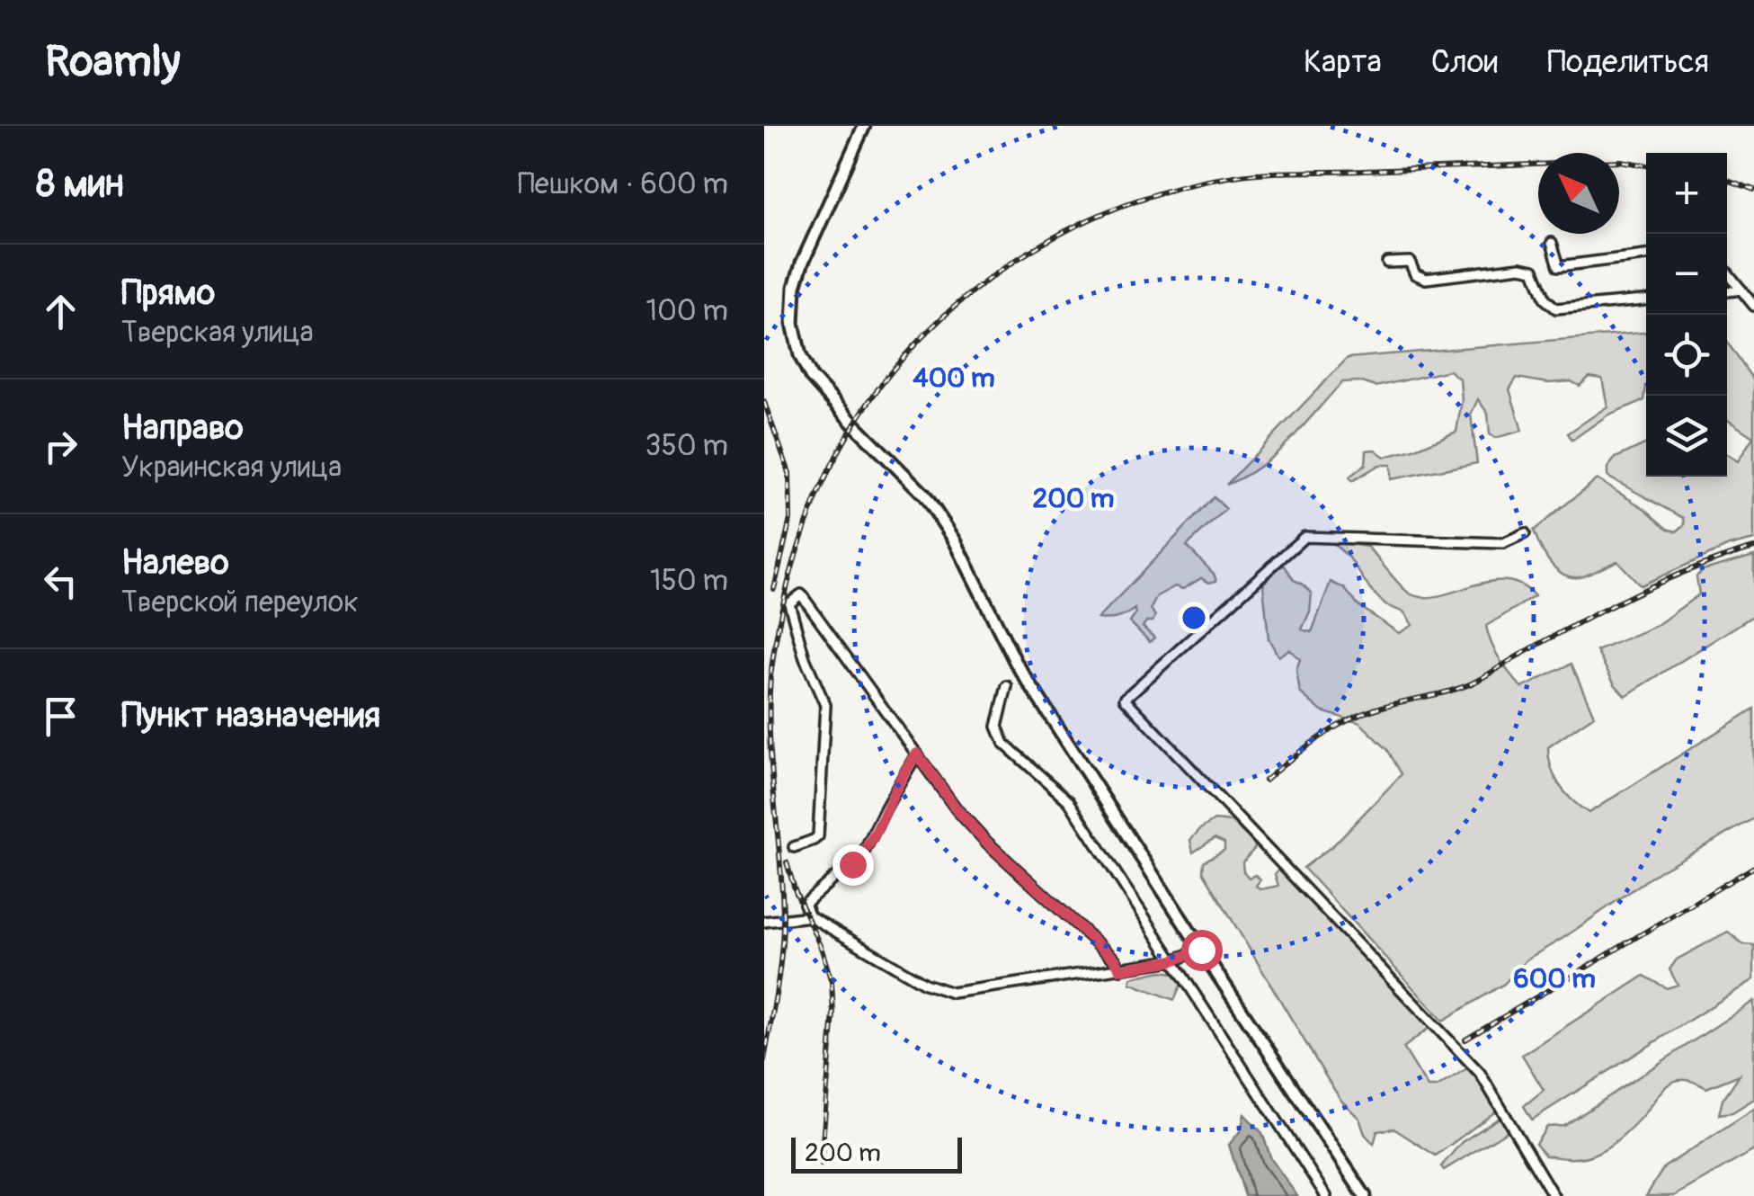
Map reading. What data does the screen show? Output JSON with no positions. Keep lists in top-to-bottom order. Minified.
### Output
{"scale_bar":"200 m","north":"top left","page":{"header":"Roamly","nav":["Карта","Слои","Поделиться"],"heading":["8 мин","Пешком · 600 m"],"map_buttons":["+","−"],"list":[["Прямо","Тверская улица","100 m"],["Направо","Украинская улица","350 m"],["Налево","Тверской переулок","150 m"],"Пункт назначения"],"scale":"200 m"},"rings":["400 m","200 m","600 m"]}
